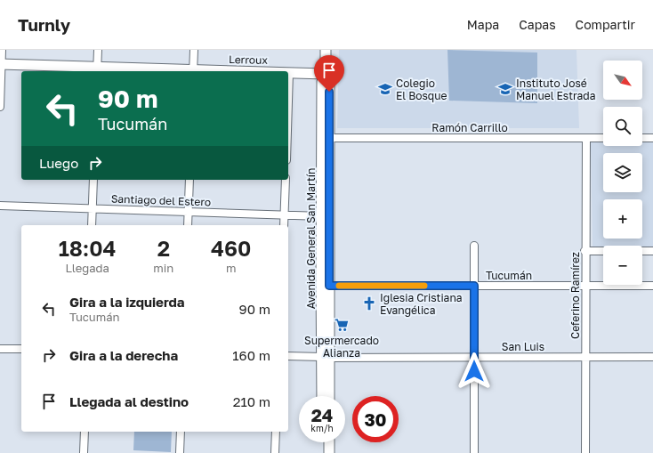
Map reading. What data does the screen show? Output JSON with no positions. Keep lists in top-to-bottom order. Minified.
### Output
{"streets":{"main road":["Lerroux","Avenida General San Martín"],"street":["Ramón Carrillo","Santiago del Estero","Tucumán","Ceferino Ramírez","San Luis"]},"crossings":[["Lerroux","Avenida General San Martín"],["Ramón Carrillo","Avenida General San Martín"],["Ramón Carrillo","Ceferino Ramírez"],["Santiago del Estero","Avenida General San Martín"],["Avenida General San Martín","Tucumán"],["Avenida General San Martín","San Luis"],["Tucumán","Ceferino Ramírez"],["Ceferino Ramírez","San Luis"]],"places":{"school or university":["Colegio El Bosque","Instituto José Manuel Estrada"],"church":["Iglesia Cristiana Evangélica"],"supermarket":["Supermercado Alianza"]},"north":"bottom right","page":{"header":"Turnly","nav":["Mapa","Capas","Compartir"],"map_buttons":["+","−"],"turn":["90 m","Tucumán"],"then":"Luego","eta":["18:04","Llegada","2","min","460","m"],"list":[{"name":"Gira a la izquierda","note":"Tucumán","value":"90 m"},{"name":"Gira a la derecha","value":"160 m"},{"name":"Llegada al destino","value":"210 m"}],"speed":"24 km/h","limit":"30"}}
